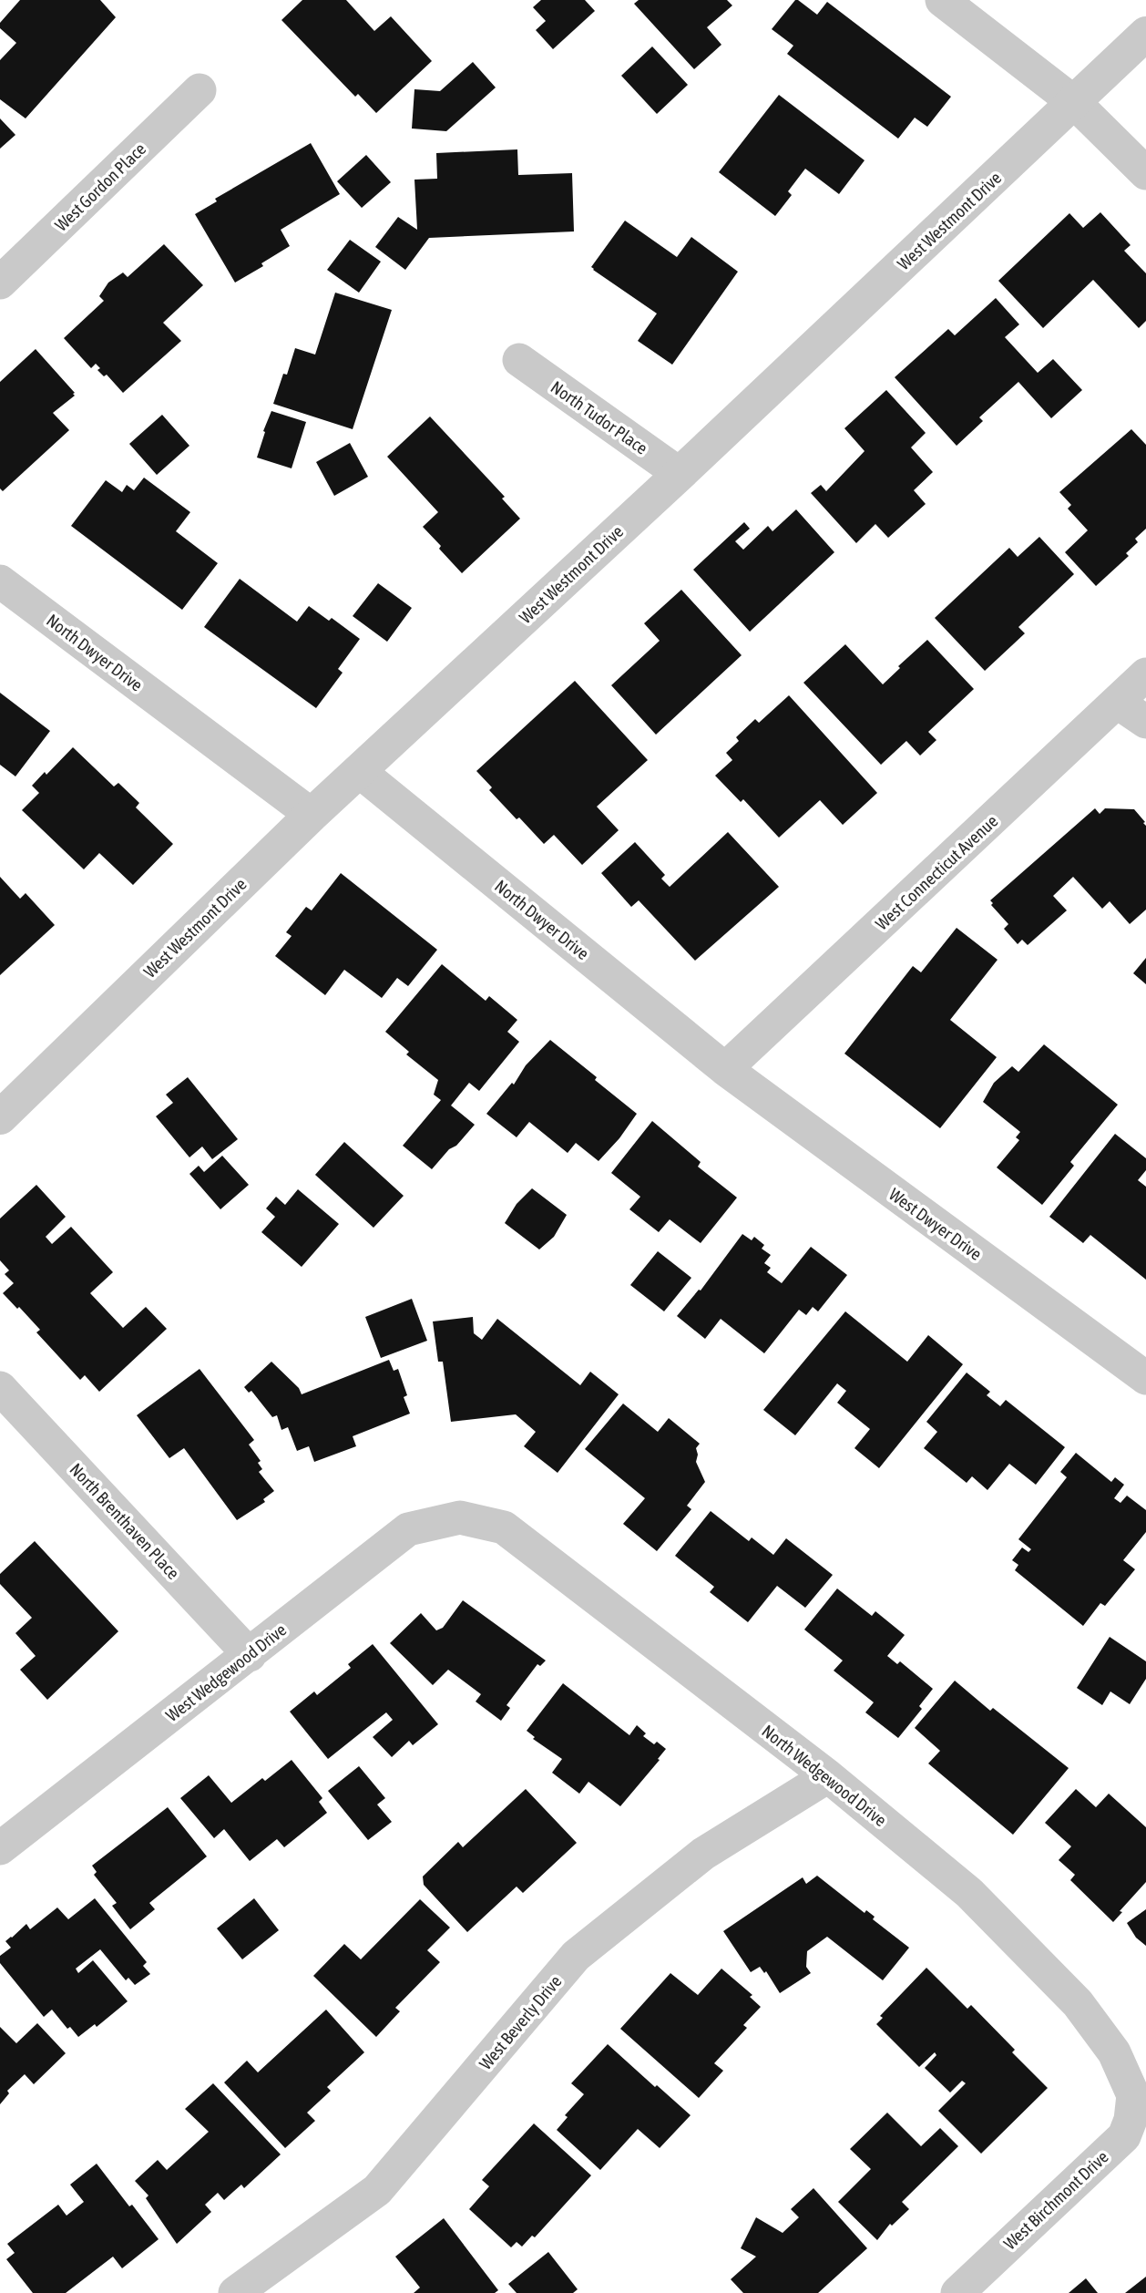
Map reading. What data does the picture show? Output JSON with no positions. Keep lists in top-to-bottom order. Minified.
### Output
{"streets":{"street":["West Gordon Place","West Westmont Drive","North Tudor Place","North Dwyer Drive","West Connecticut Avenue","West Dwyer Drive","North Brenthaven Place","West Wedgewood Drive","North Wedgewood Drive","West Beverly Drive","West Birchmont Drive"]},"crossings":[["West Westmont Drive","North Tudor Place"],["West Westmont Drive","North Dwyer Drive"],["North Dwyer Drive","West Connecticut Avenue"],["North Dwyer Drive","West Dwyer Drive"],["West Connecticut Avenue","West Dwyer Drive"],["North Brenthaven Place","West Wedgewood Drive"],["West Wedgewood Drive","North Wedgewood Drive"],["North Wedgewood Drive","West Beverly Drive"],["North Wedgewood Drive","West Birchmont Drive"]]}
